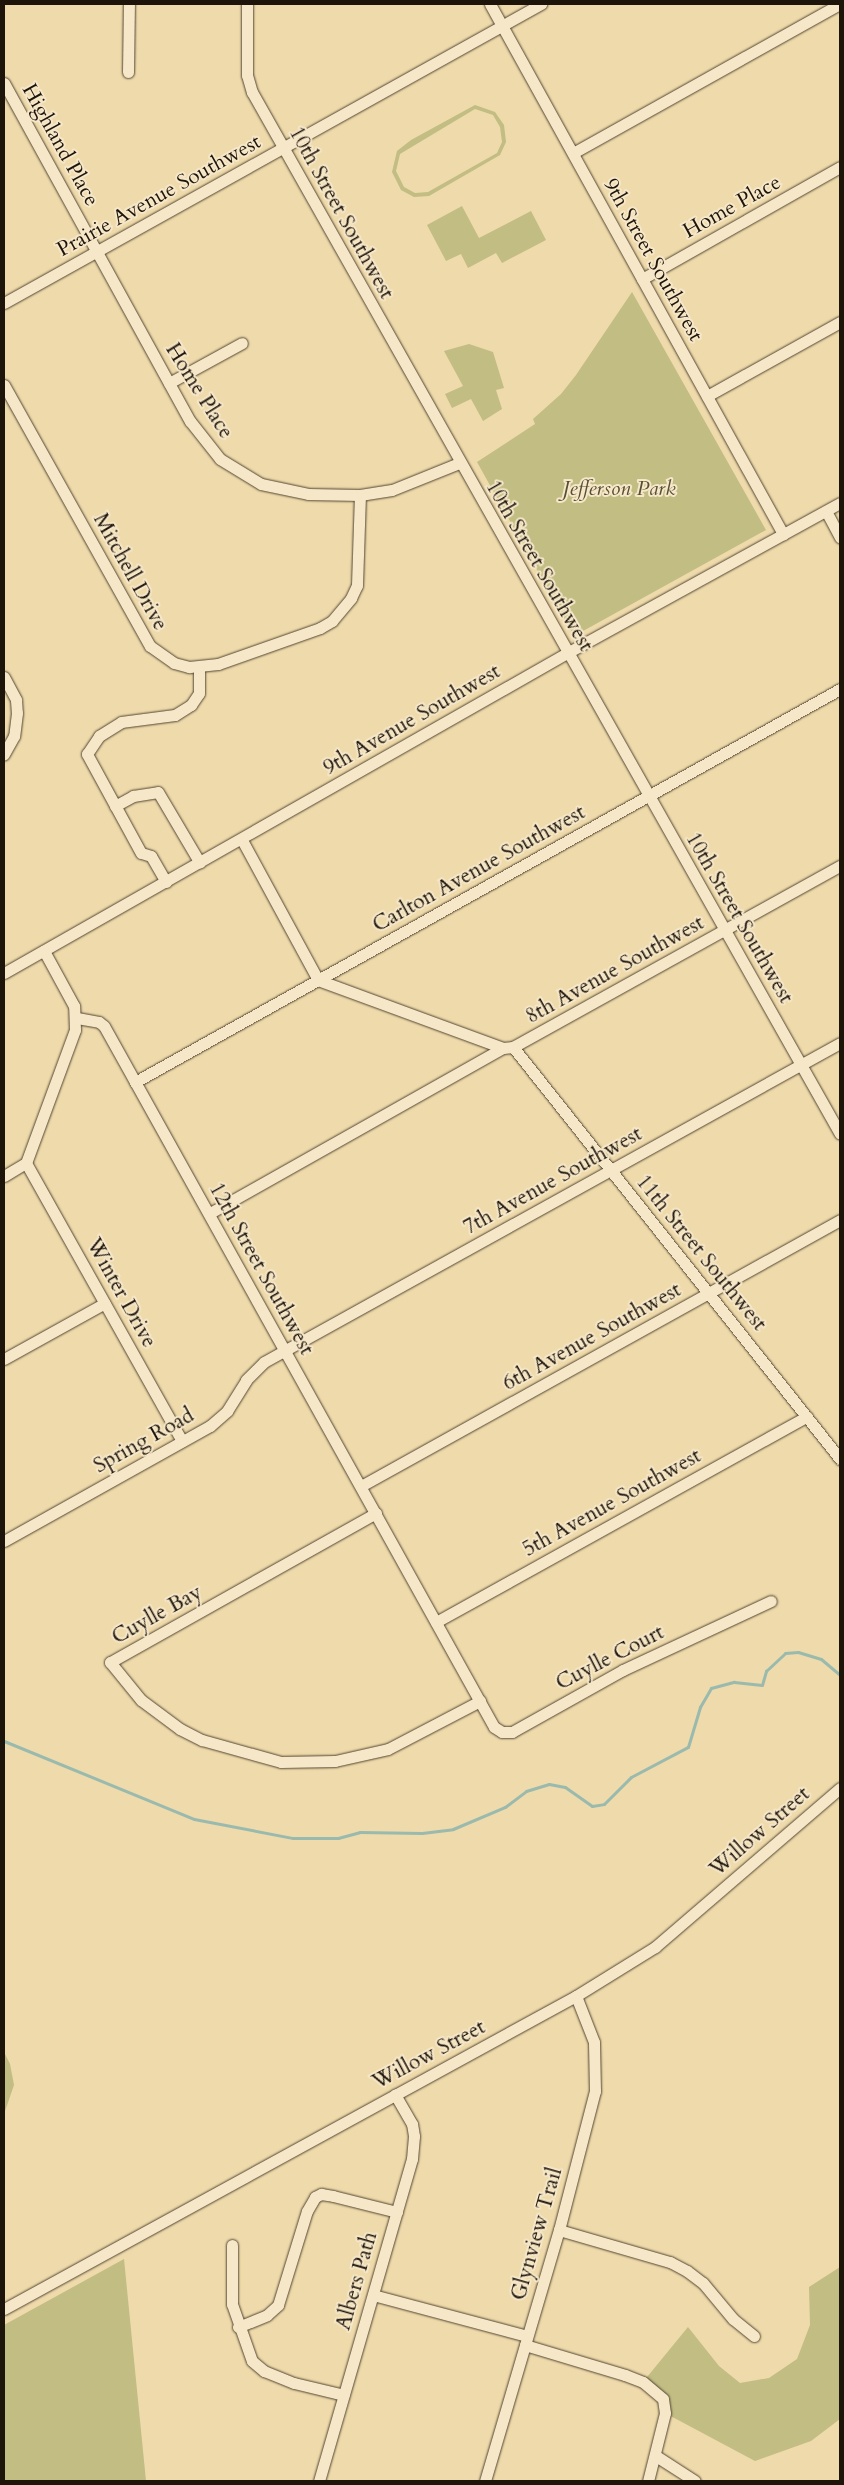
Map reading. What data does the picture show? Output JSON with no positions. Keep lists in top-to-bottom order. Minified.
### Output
{"streets":{"street":["Highland Place","Prairie Avenue Southwest","Home Place","10th Street Southwest","9th Street Southwest","Mitchell Drive","9th Avenue Southwest","Carlton Avenue Southwest","8th Avenue Southwest","7th Avenue Southwest","11th Street Southwest","12th Street Southwest","Winter Drive","6th Avenue Southwest","Spring Road","5th Avenue Southwest","Cuylle Bay","Cuylle Court","Willow Street","Glynview Trail","Albers Path"]},"crossings":[["Highland Place","Prairie Avenue Southwest"],["Highland Place","Home Place"],["Prairie Avenue Southwest","Home Place"],["Prairie Avenue Southwest","10th Street Southwest"],["Prairie Avenue Southwest","9th Street Southwest"],["Home Place","10th Street Southwest"],["Home Place","9th Street Southwest"],["Home Place","Mitchell Drive"],["10th Street Southwest","9th Avenue Southwest"],["10th Street Southwest","Carlton Avenue Southwest"],["10th Street Southwest","8th Avenue Southwest"],["10th Street Southwest","7th Avenue Southwest"],["9th Street Southwest","9th Avenue Southwest"],["Carlton Avenue Southwest","12th Street Southwest"],["8th Avenue Southwest","11th Street Southwest"],["8th Avenue Southwest","12th Street Southwest"],["7th Avenue Southwest","11th Street Southwest"],["7th Avenue Southwest","12th Street Southwest"],["7th Avenue Southwest","Spring Road"],["11th Street Southwest","6th Avenue Southwest"],["11th Street Southwest","5th Avenue Southwest"],["12th Street Southwest","6th Avenue Southwest"],["12th Street Southwest","Spring Road"],["12th Street Southwest","5th Avenue Southwest"],["12th Street Southwest","Cuylle Bay"],["Winter Drive","Spring Road"],["Cuylle Bay","Cuylle Court"],["Willow Street","Glynview Trail"],["Willow Street","Albers Path"]],"parks":["Jefferson Park"]}
